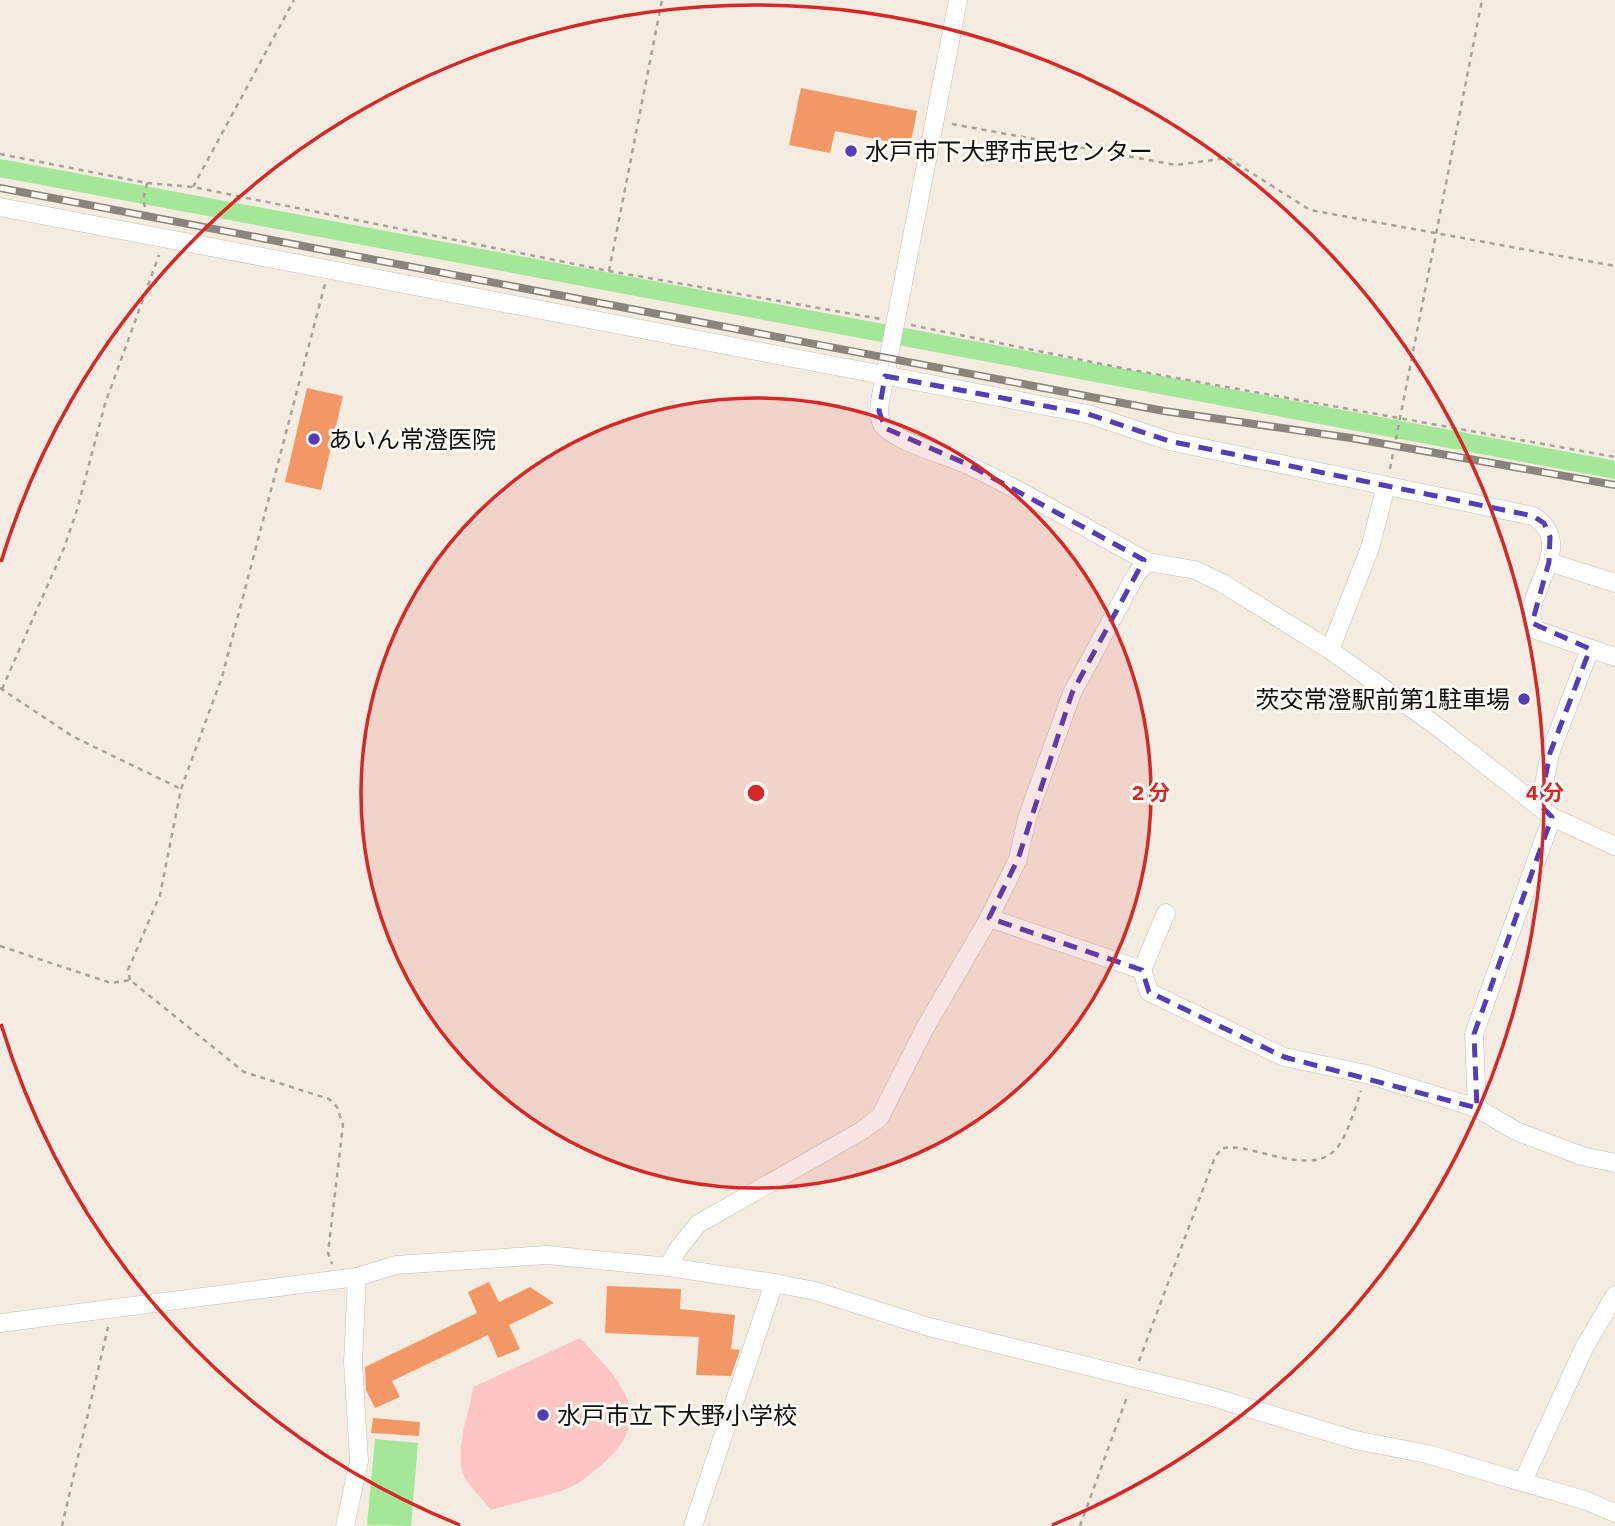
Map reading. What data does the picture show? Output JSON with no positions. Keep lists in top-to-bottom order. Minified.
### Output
{"places":["水戸市下大野市民センター","あいん常澄医院","茨交常澄駅前第1駐車場","水戸市立下大野小学校"],"rings":["2 分","4 分"]}
